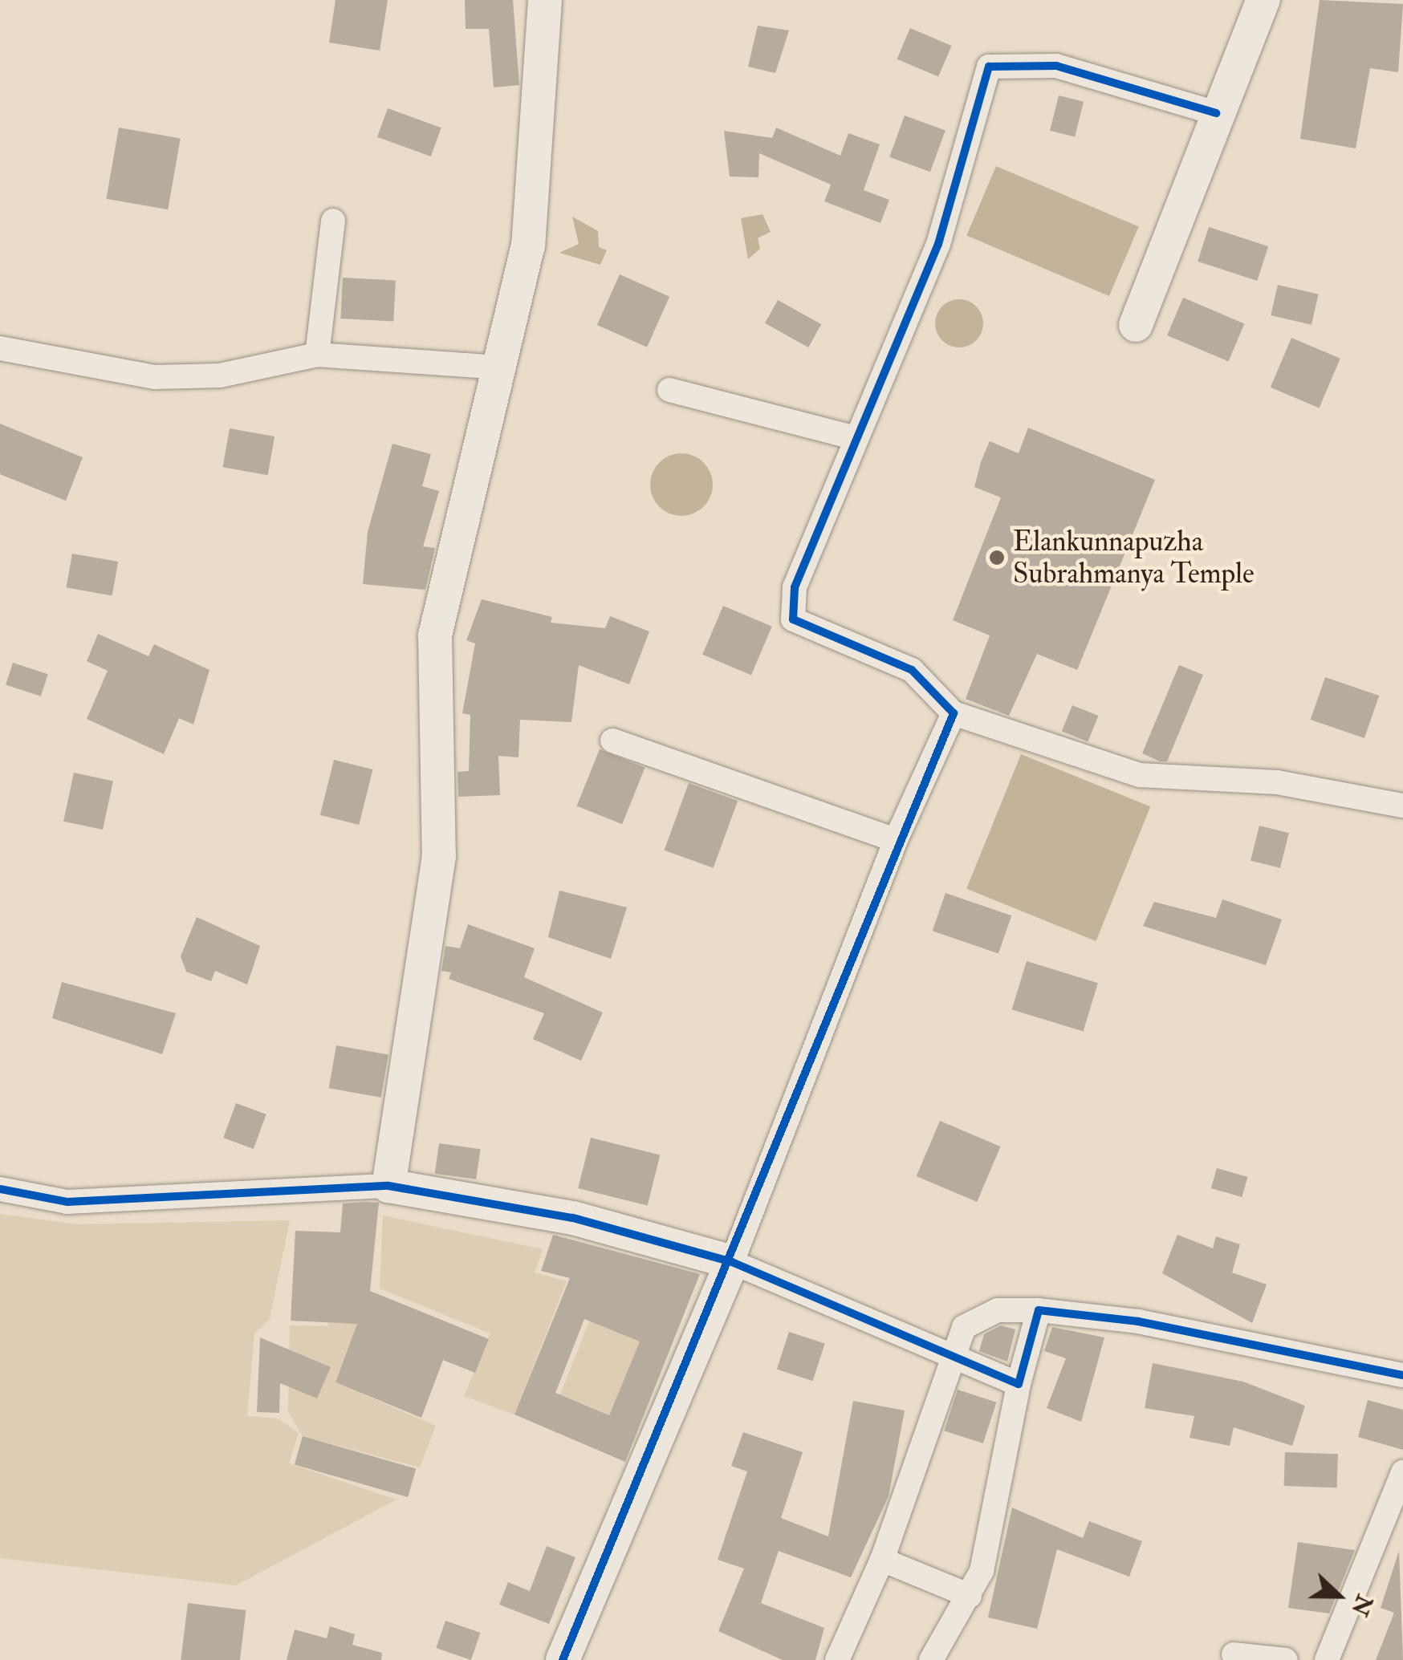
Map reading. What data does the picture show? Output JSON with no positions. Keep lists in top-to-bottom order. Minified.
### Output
{"places":["Elankunnapuzha Subrahmanya Temple"],"north":"right"}
